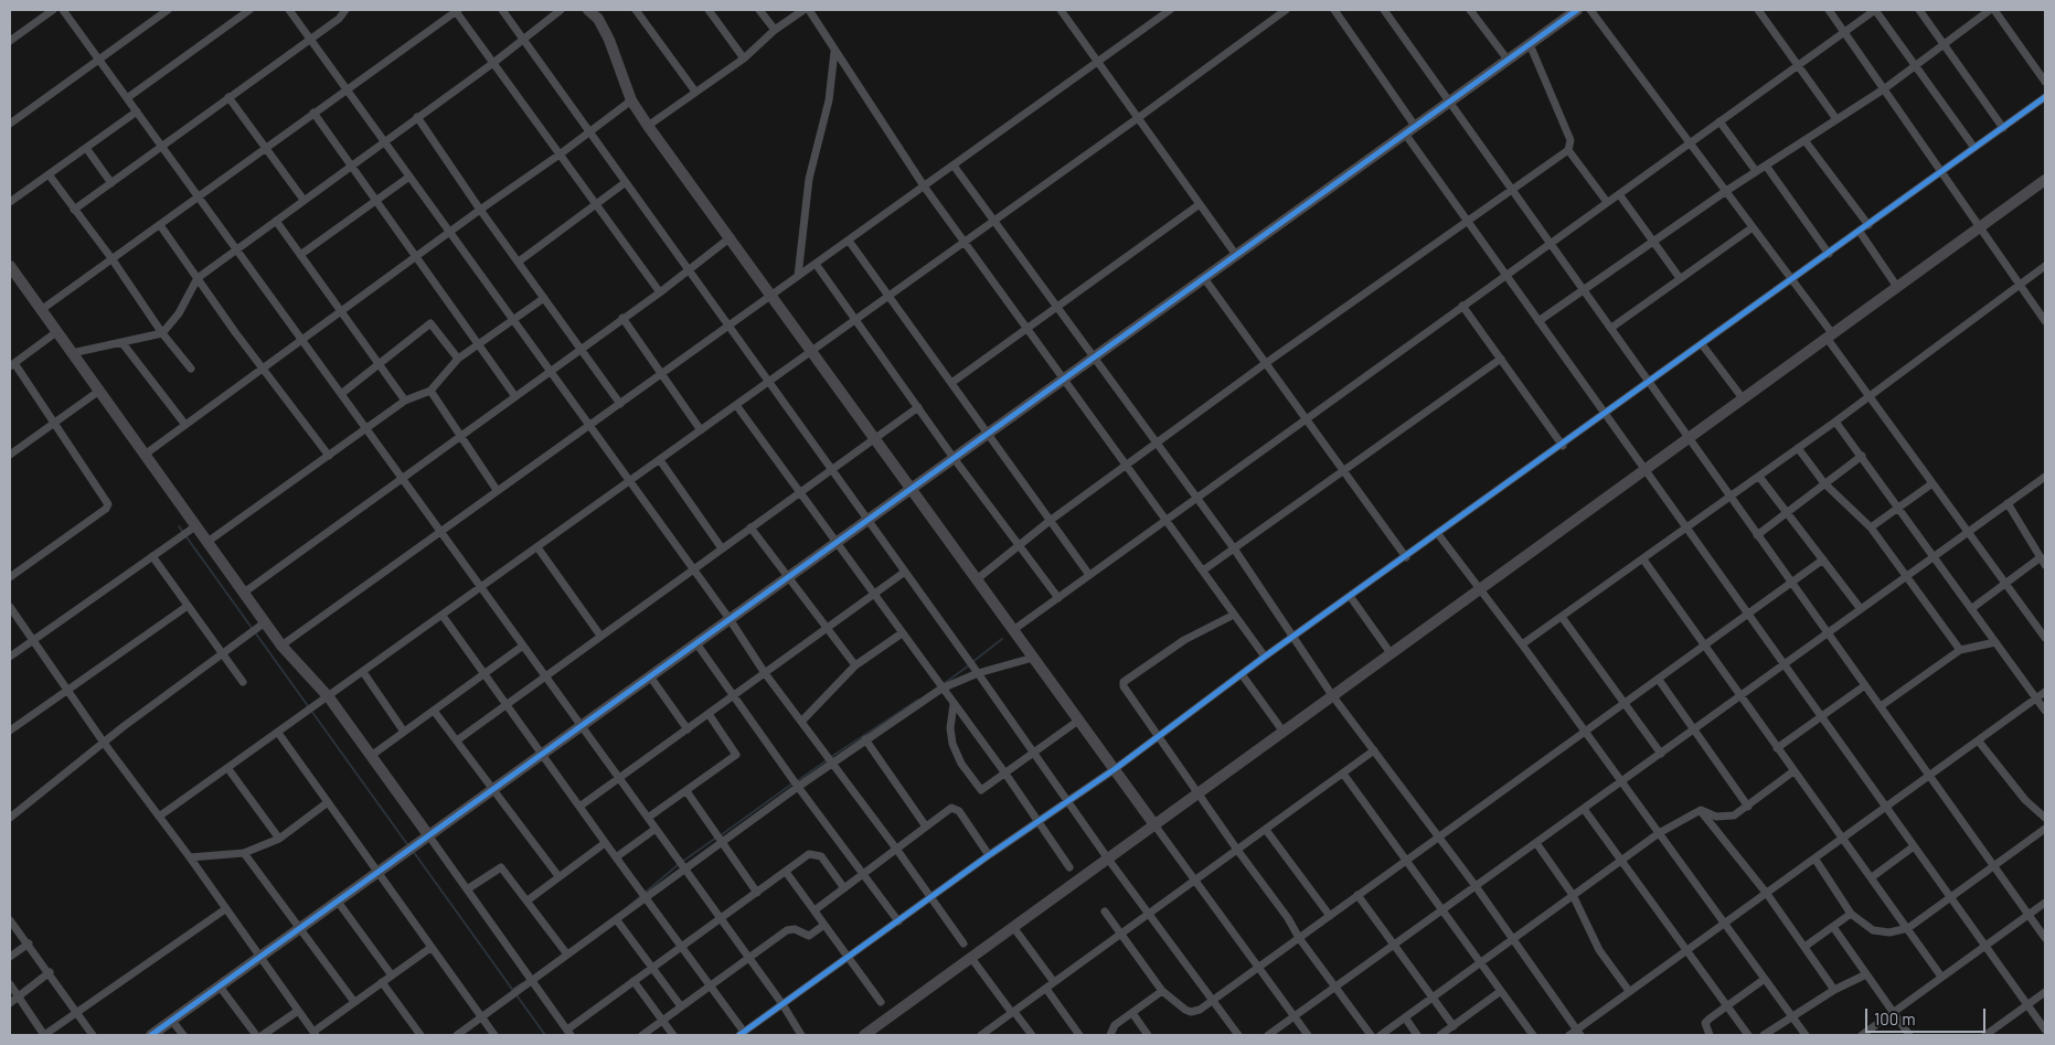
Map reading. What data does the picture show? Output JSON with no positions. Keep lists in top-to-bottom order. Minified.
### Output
{"scale_bar":"100 m"}
